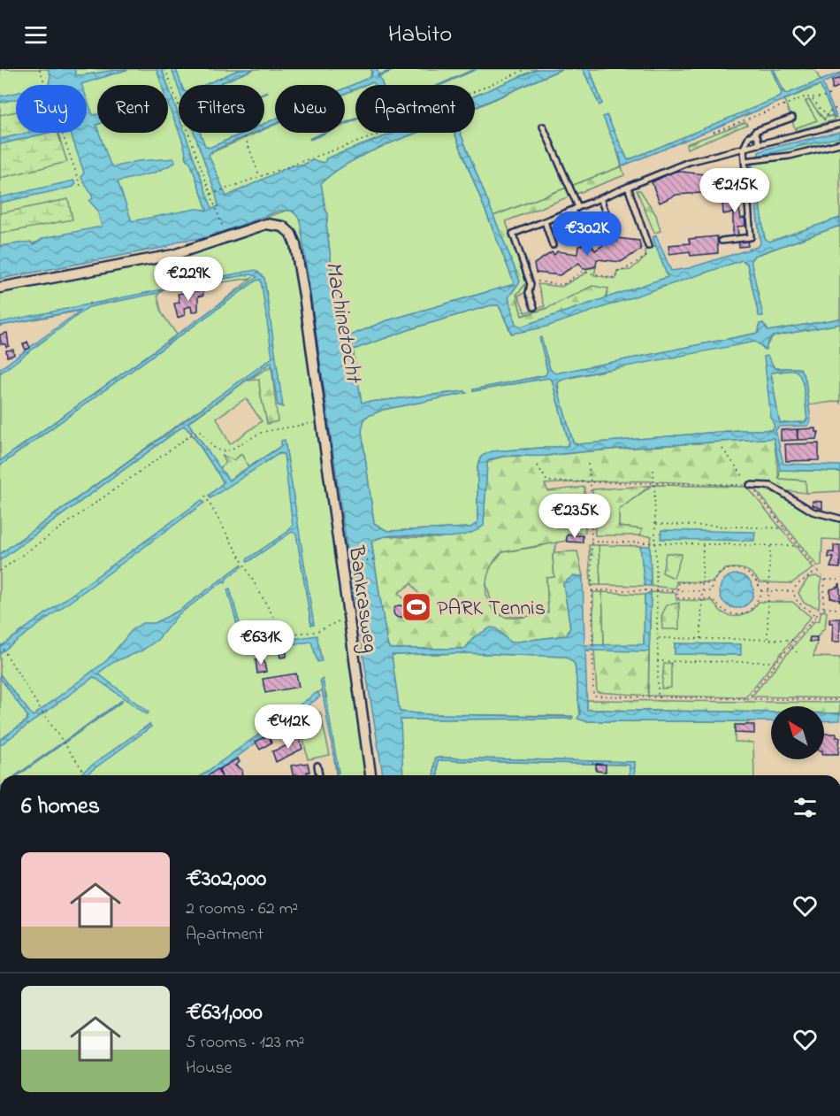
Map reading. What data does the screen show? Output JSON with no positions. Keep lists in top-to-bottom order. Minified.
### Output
{"streets":{"street":["Bankrasweg"]},"water":["Machinetocht"],"places":{"sports":["PARK Tennis"]},"north":"top left","page":{"header":"Habito","chip":["Buy","Rent","Filters","New","Apartment"],"price":["€215K","€302K","€229K","€235K","€631K","€412K"],"heading":"6 homes","list":[{"name":"€302,000","note":"2 rooms · 62 m² · Apartment"},{"name":"€631,000","note":"5 rooms · 123 m² · House"}]}}
